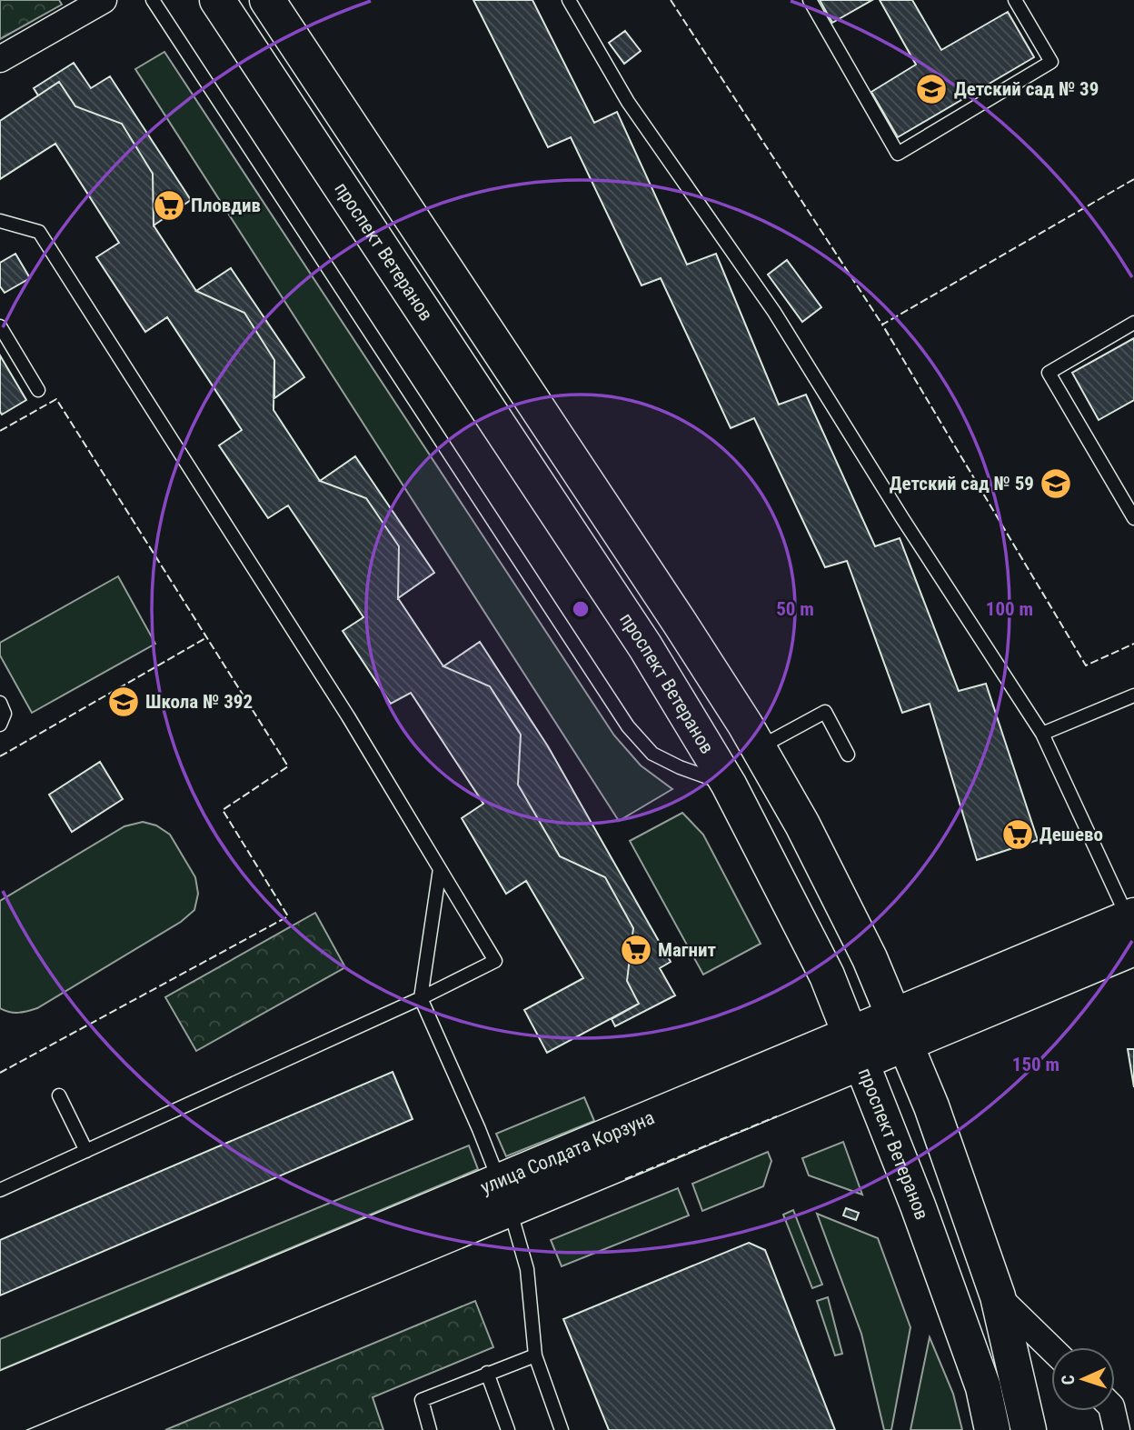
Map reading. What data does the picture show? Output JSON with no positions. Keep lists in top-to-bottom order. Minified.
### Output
{"streets":{"main road":["проспект Ветеранов","улица Солдата Корзуна"]},"crossings":[["проспект Ветеранов","улица Солдата Корзуна"]],"places":{"school or university":["Детский сад № 39","Детский сад № 59","Школа № 392"],"supermarket":["Пловдив","Дешево","Магнит"]},"north":"left","rings":["50 m","100 m","150 m"]}
